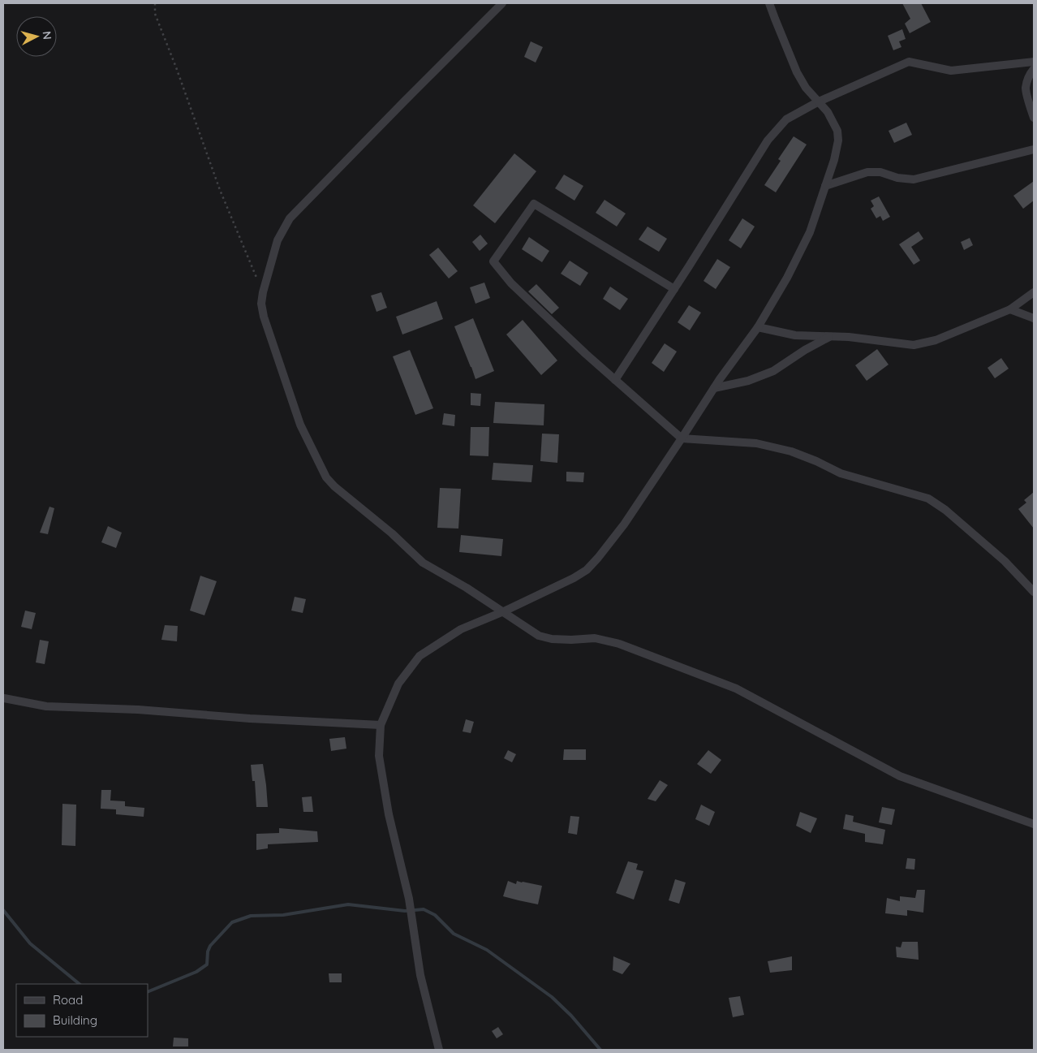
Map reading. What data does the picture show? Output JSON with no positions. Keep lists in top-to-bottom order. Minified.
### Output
{"legend":["Road","Building"],"north":"right"}
